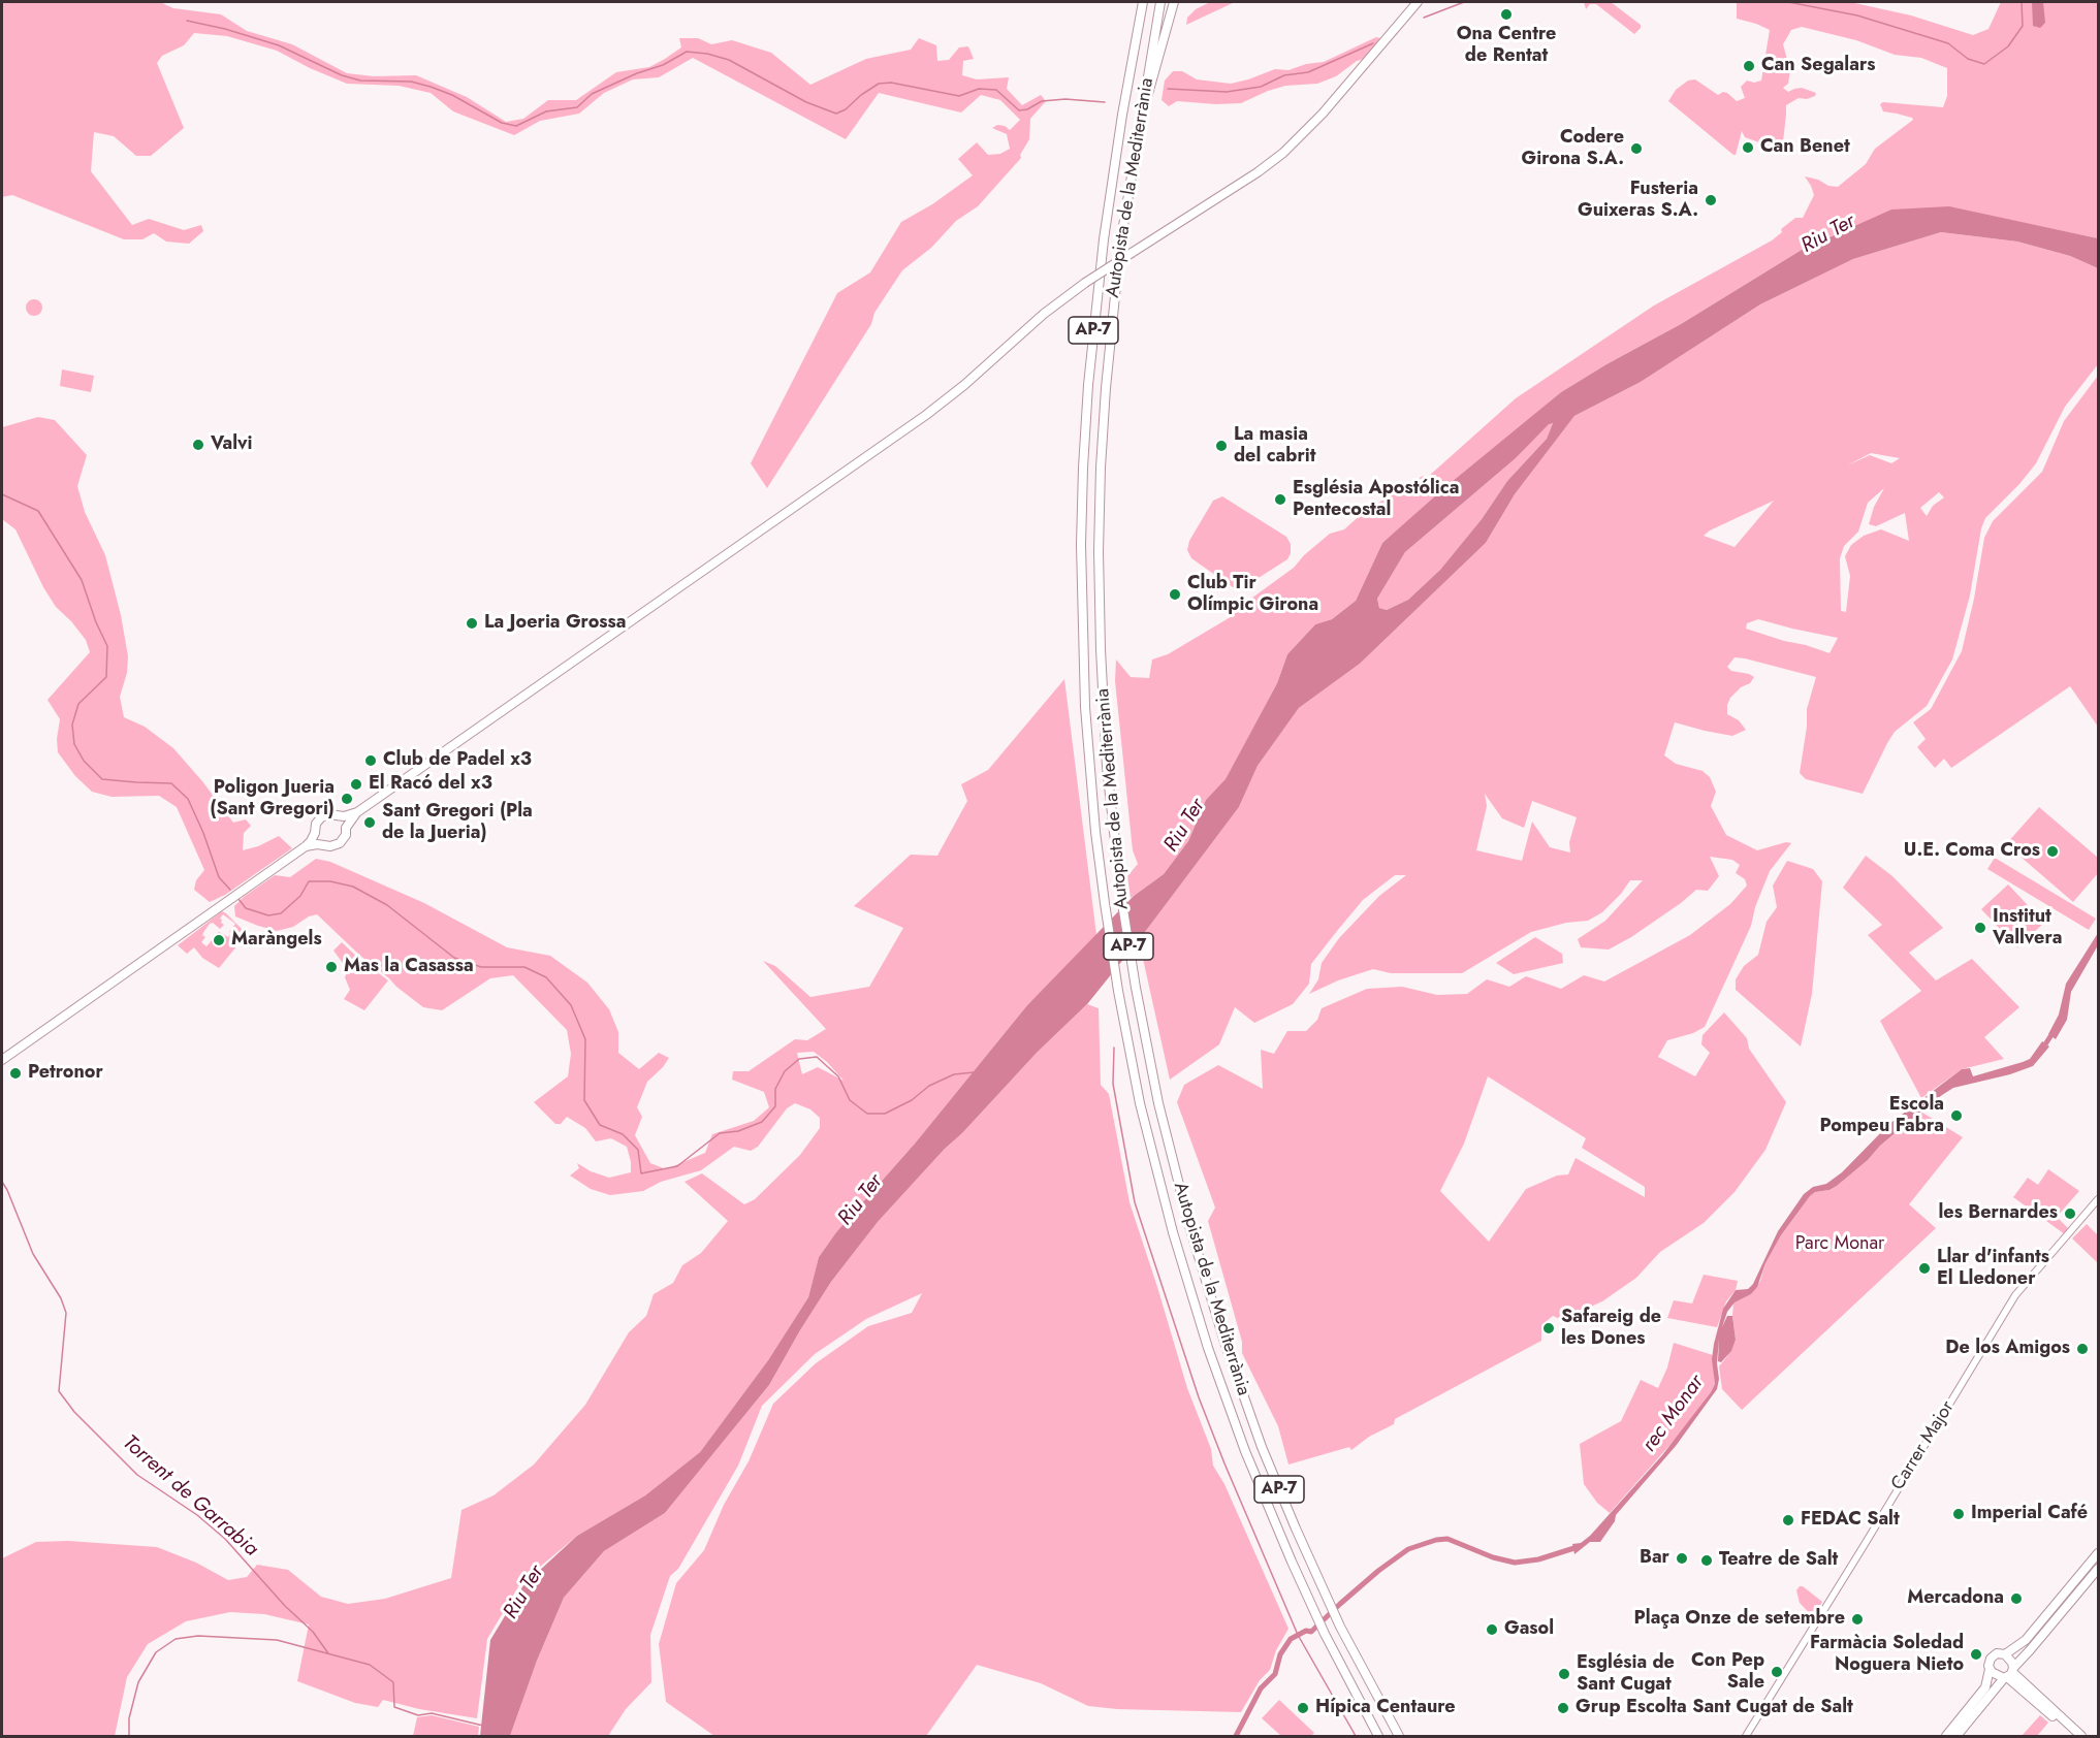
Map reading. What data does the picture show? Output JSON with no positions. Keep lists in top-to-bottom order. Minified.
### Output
{"streets":{"highway":["Autopista de la Mediterrània","AP-7"],"street":["Carrer Major"]},"water":["Riu Ter","rec Monar","Torrent de Garrabia"],"parks":["Parc Monar"],"places":["Ona Centre de Rentat","Can Segalars","Can Benet","Codere Girona S.A.","Fusteria Guixeras S.A.","Valvi","La masia del cabrit","Església Apostólica Pentecostal","Club Tir Olímpic Girona","La Joeria Grossa","Club de Padel x3","El Racó del x3","Poligon Jueria (Sant Gregori)","Sant Gregori (Pla de la Jueria)","U.E. Coma Cros","Institut Vallvera","Maràngels","Mas la Casassa","Petronor","Escola Pompeu Fabra","les Bernardes","Llar d'infants El Lledoner","Safareig de les Dones","De los Amigos","Imperial Café","FEDAC Salt","Bar","Teatre de Salt","Mercadona","Plaça Onze de setembre","Gasol","Farmàcia Soledad Noguera Nieto","Con Pep Sale","Església de Sant Cugat","Hípica Centaure","Grup Escolta Sant Cugat de Salt"]}
